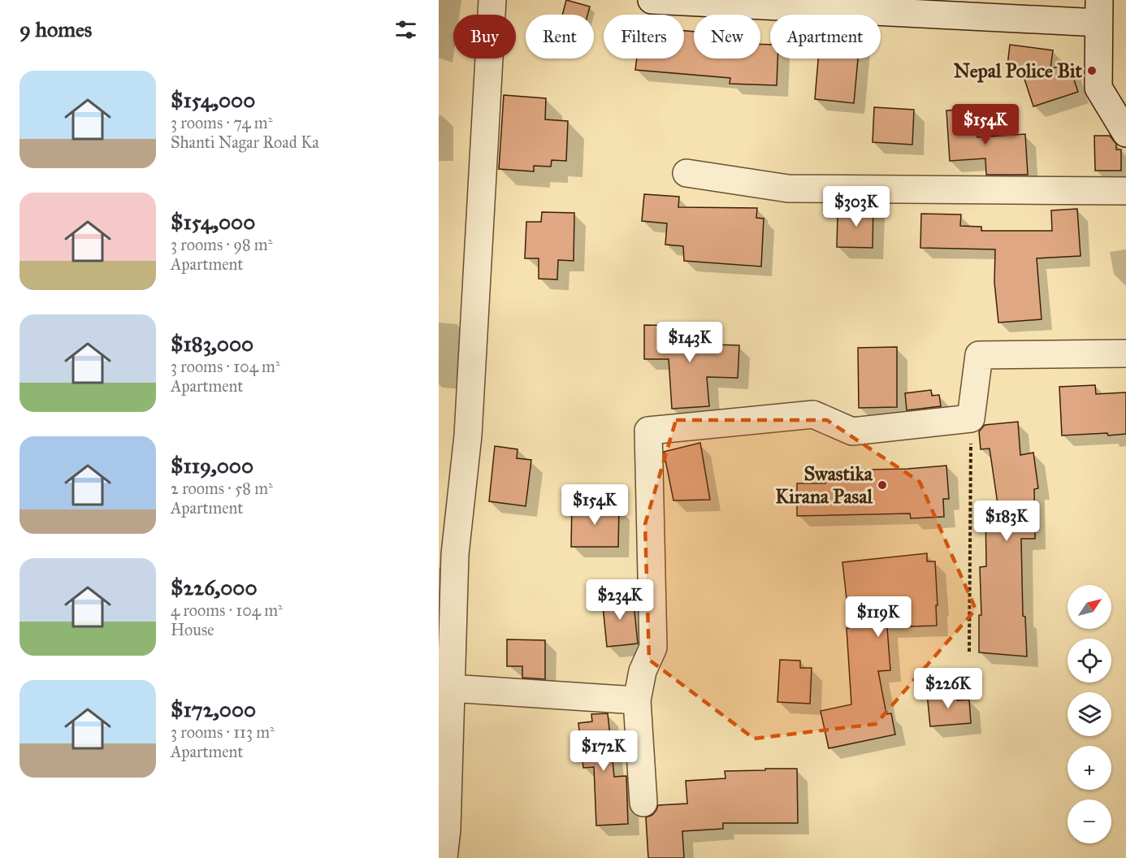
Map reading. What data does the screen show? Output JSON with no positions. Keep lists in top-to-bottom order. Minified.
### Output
{"places":["Nepal Police Bit","Swastika Kirana Pasal"],"north":"top right","page":{"heading":"9 homes","chip":["Buy","Rent","Filters","New","Apartment"],"list":[{"name":"$154,000","note":"3 rooms · 74 m² · Shanti Nagar Road Ka"},{"name":"$154,000","note":"3 rooms · 98 m² · Apartment"},{"name":"$183,000","note":"3 rooms · 104 m² · Apartment"},{"name":"$119,000","note":"2 rooms · 58 m² · Apartment"},{"name":"$226,000","note":"4 rooms · 104 m² · House"},{"name":"$172,000","note":"3 rooms · 113 m² · Apartment"}],"price":["$154K","$303K","$143K","$154K","$183K","$234K","$119K","$226K","$172K"],"map_buttons":["+","−"]}}
